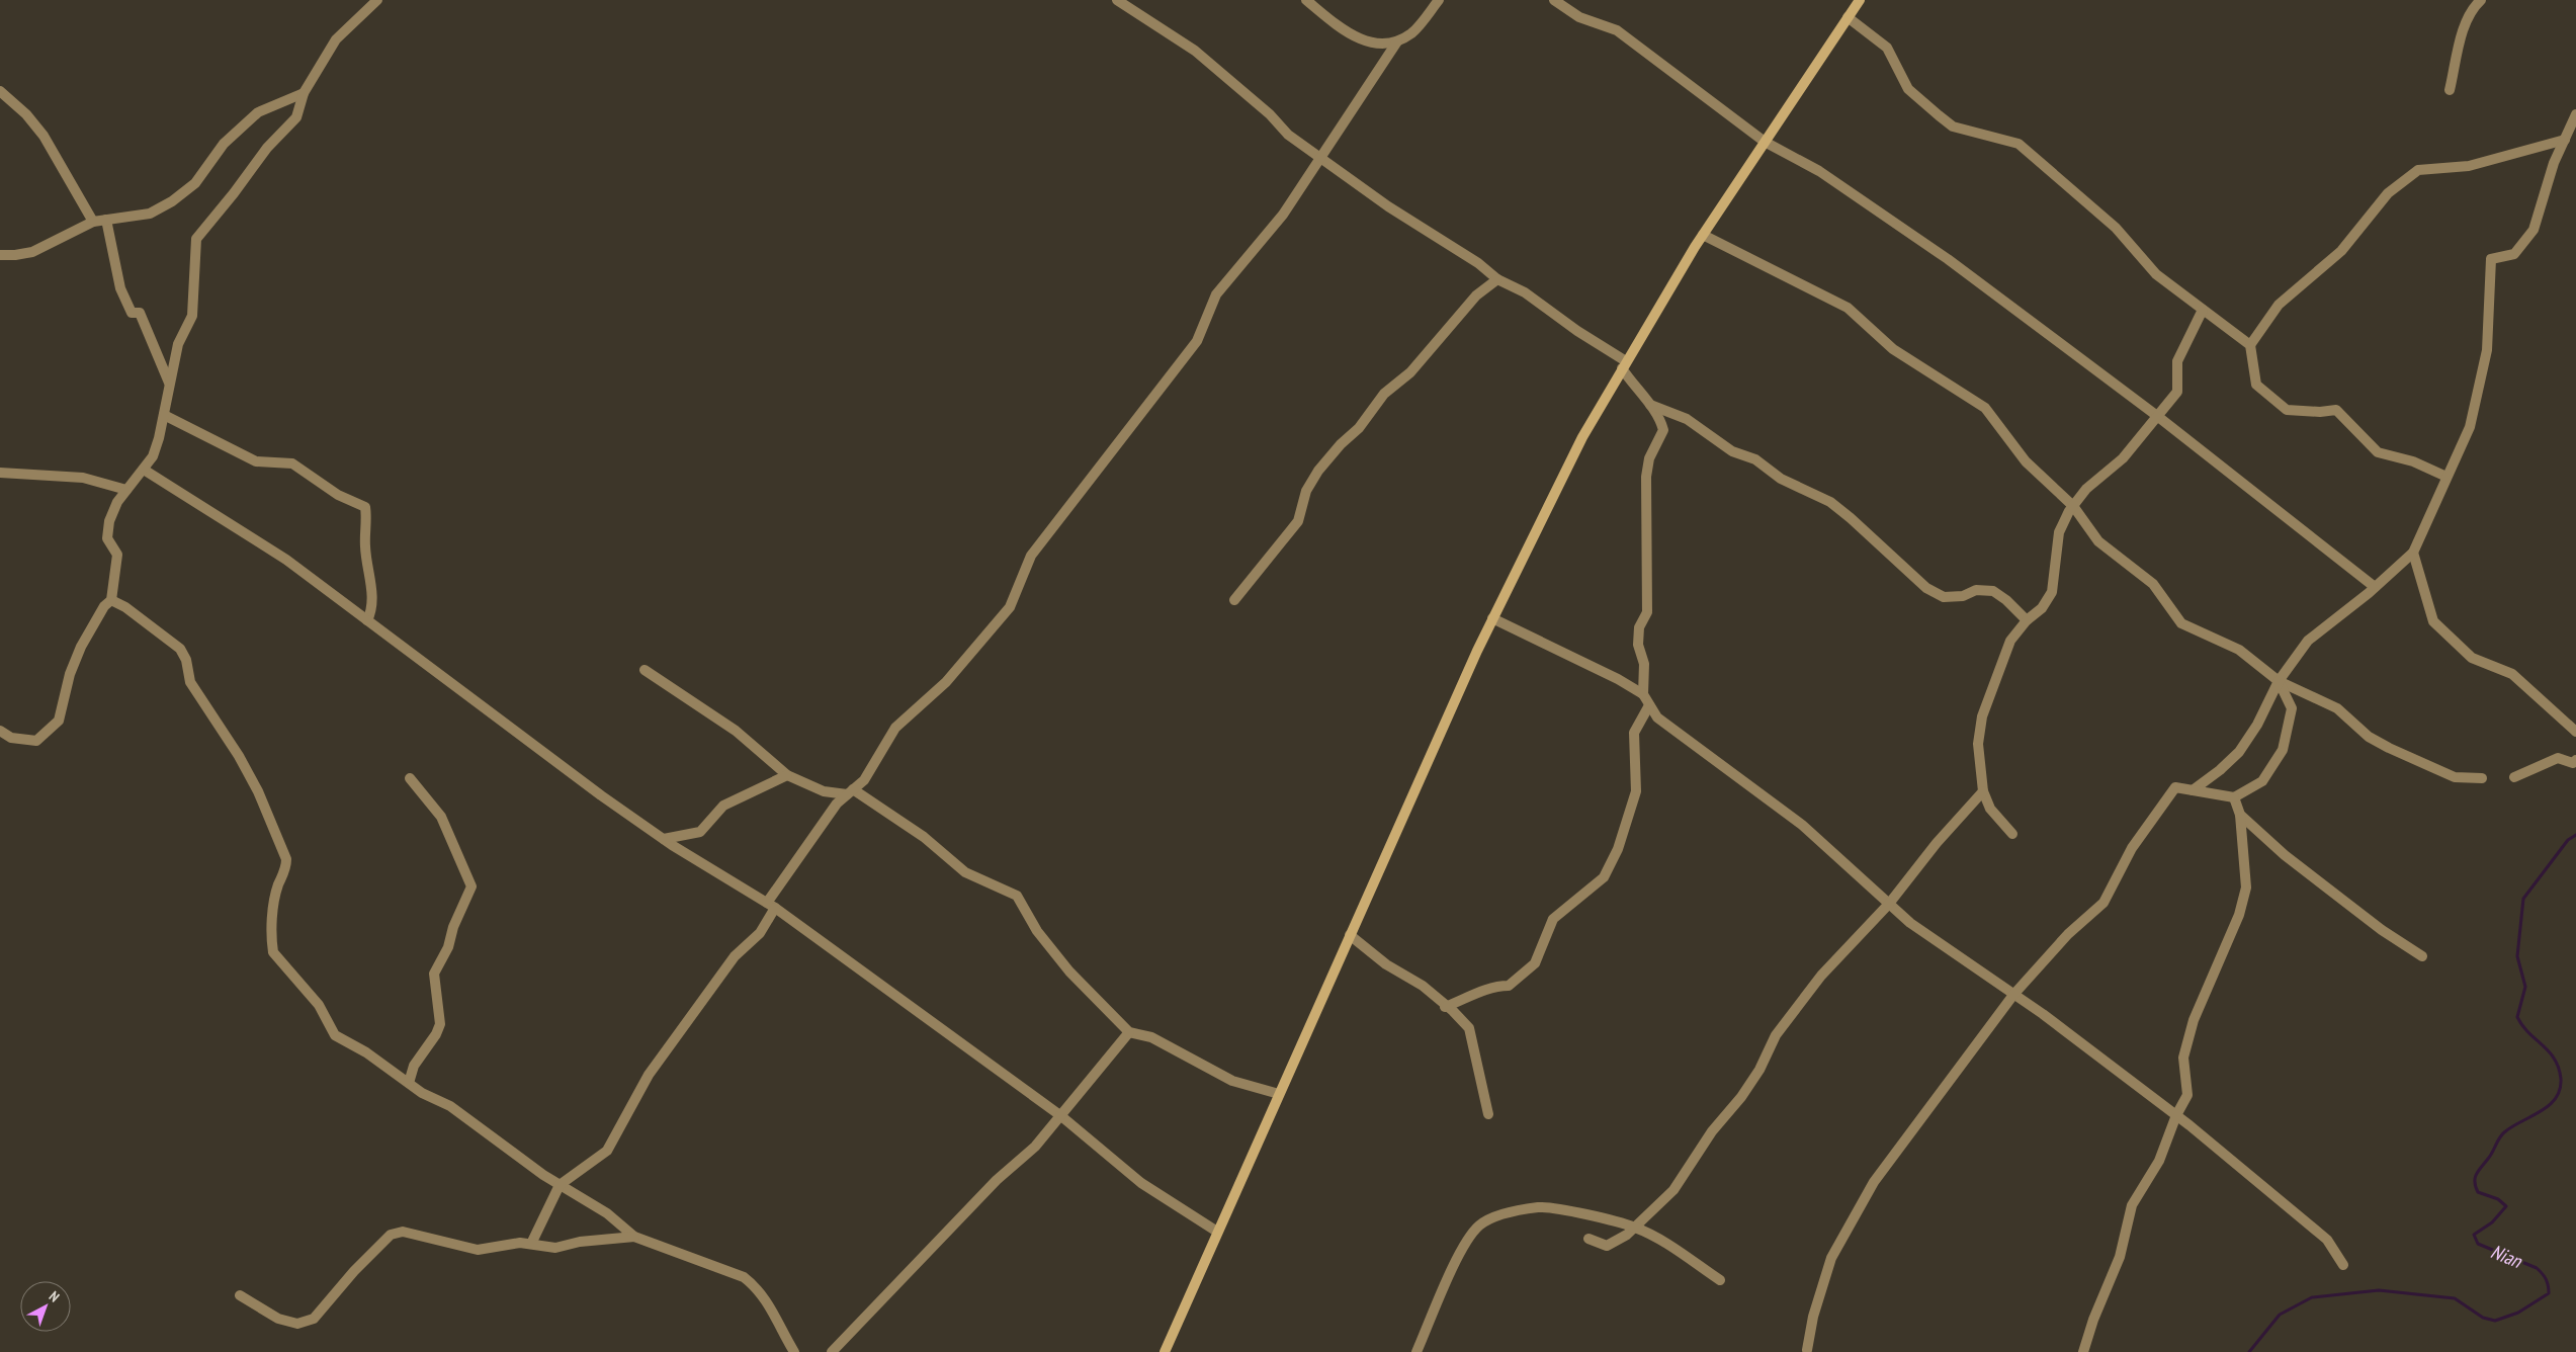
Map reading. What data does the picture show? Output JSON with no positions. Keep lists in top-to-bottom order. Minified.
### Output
{"water":["Nian"],"north":"top right"}
